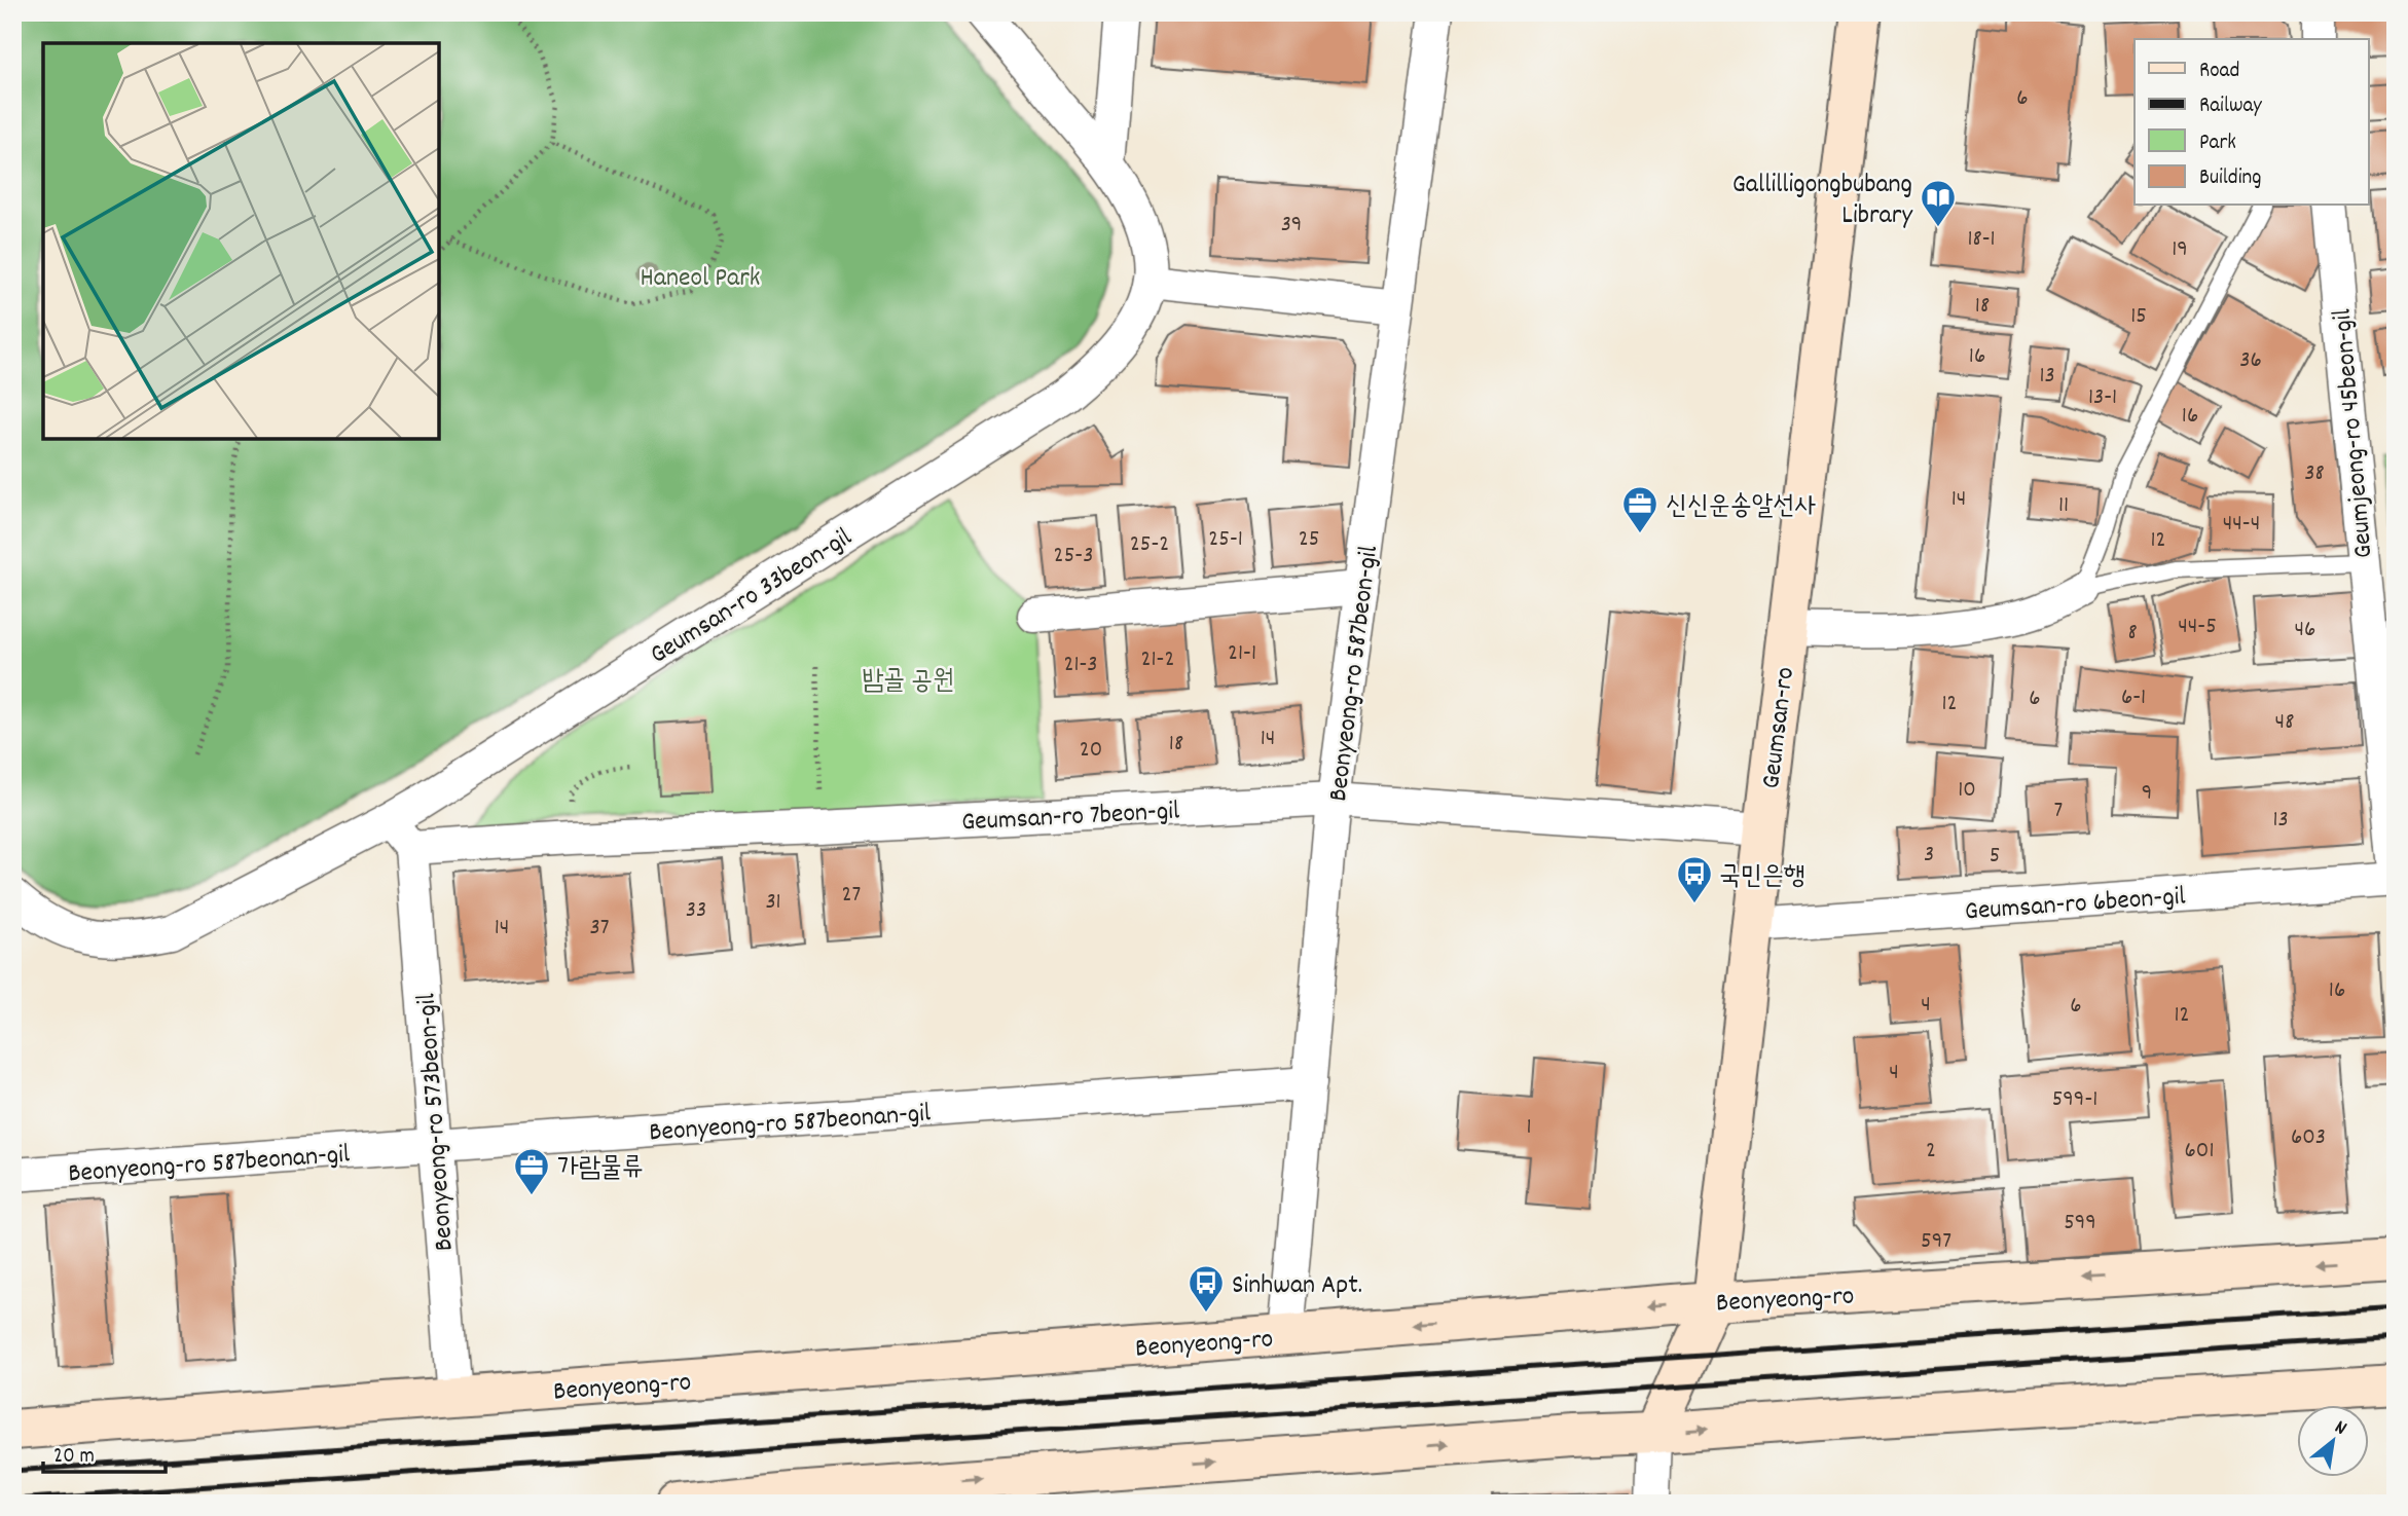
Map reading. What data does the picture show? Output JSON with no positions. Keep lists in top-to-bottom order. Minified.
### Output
{"streets":{"street":["Geumjeong-ro 45beon-gil","Geumsan-ro 33beon-gil","Beonyeong-ro 587beon-gil","Geumsan-ro","Geumsan-ro 7beon-gil","Geumsan-ro 6beon-gil","Beonyeong-ro 587beonan-gil","Beonyeong-ro 573beon-gil","Beonyeong-ro"]},"crossings":[["Geumjeong-ro 45beon-gil","Geumsan-ro 6beon-gil"],["Beonyeong-ro 587beon-gil","Geumsan-ro 7beon-gil"],["Beonyeong-ro 587beon-gil","Beonyeong-ro 587beonan-gil"],["Beonyeong-ro 587beon-gil","Beonyeong-ro"],["Geumsan-ro","Geumsan-ro 7beon-gil"],["Geumsan-ro","Geumsan-ro 6beon-gil"],["Geumsan-ro","Beonyeong-ro"],["Geumsan-ro 7beon-gil","Beonyeong-ro 573beon-gil"],["Beonyeong-ro 587beonan-gil","Beonyeong-ro 573beon-gil"],["Beonyeong-ro 573beon-gil","Beonyeong-ro"]],"parks":["Haneol Park","밤골 공원"],"places":{"library":["Gallilligongbubang Library"],"office":["신신운송알선사","가람물류"],"bus stop":["국민은행","Sinhwan Apt."]},"house_numbers":["6","39","18-1","19","18","15","16","36","13","13-1","16","38","14","11","44-4","25-1","25","12","25-2","25-3","44-5","46","8","21-1","21-2","21-3","6-1","6","12","48","14","18","20","10","9","7","13","3","5","27","31","33","14","37","16","4","6","12","4","599-1","1","603","2","601","599","597"],"legend":["Road","Railway","Park","Building"],"scale_bar":"20 m","north":"top right"}
